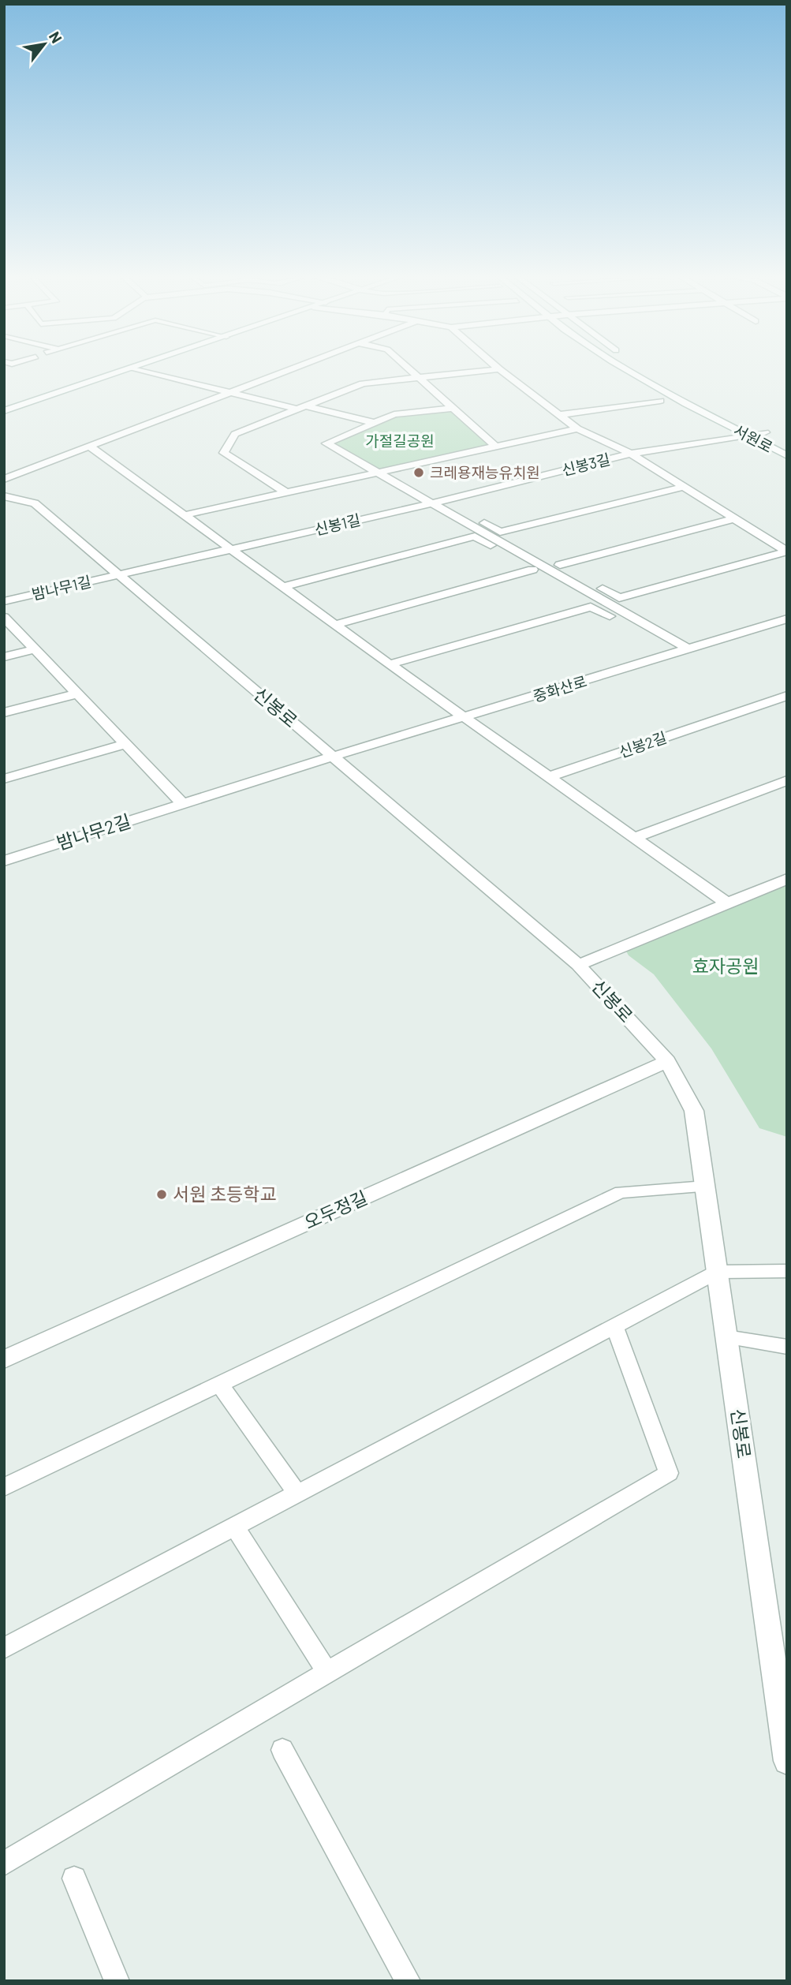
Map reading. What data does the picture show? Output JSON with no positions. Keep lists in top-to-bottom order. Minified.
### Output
{"streets":{"street":["서원로","신봉3길","신봉1길","밤나무1길","중화산로","신봉로","신봉2길","밤나무2길","오두정길"]},"crossings":[["신봉3길","신봉1길"],["신봉1길","밤나무1길"],["신봉1길","신봉로"],["밤나무1길","신봉로"],["중화산로","신봉로"],["중화산로","밤나무2길"],["신봉로","밤나무2길"],["신봉로","오두정길"]],"parks":["가절길공원","효자공원"],"places":["크레용재능유치원","서원 초등학교"],"north":"top right"}
